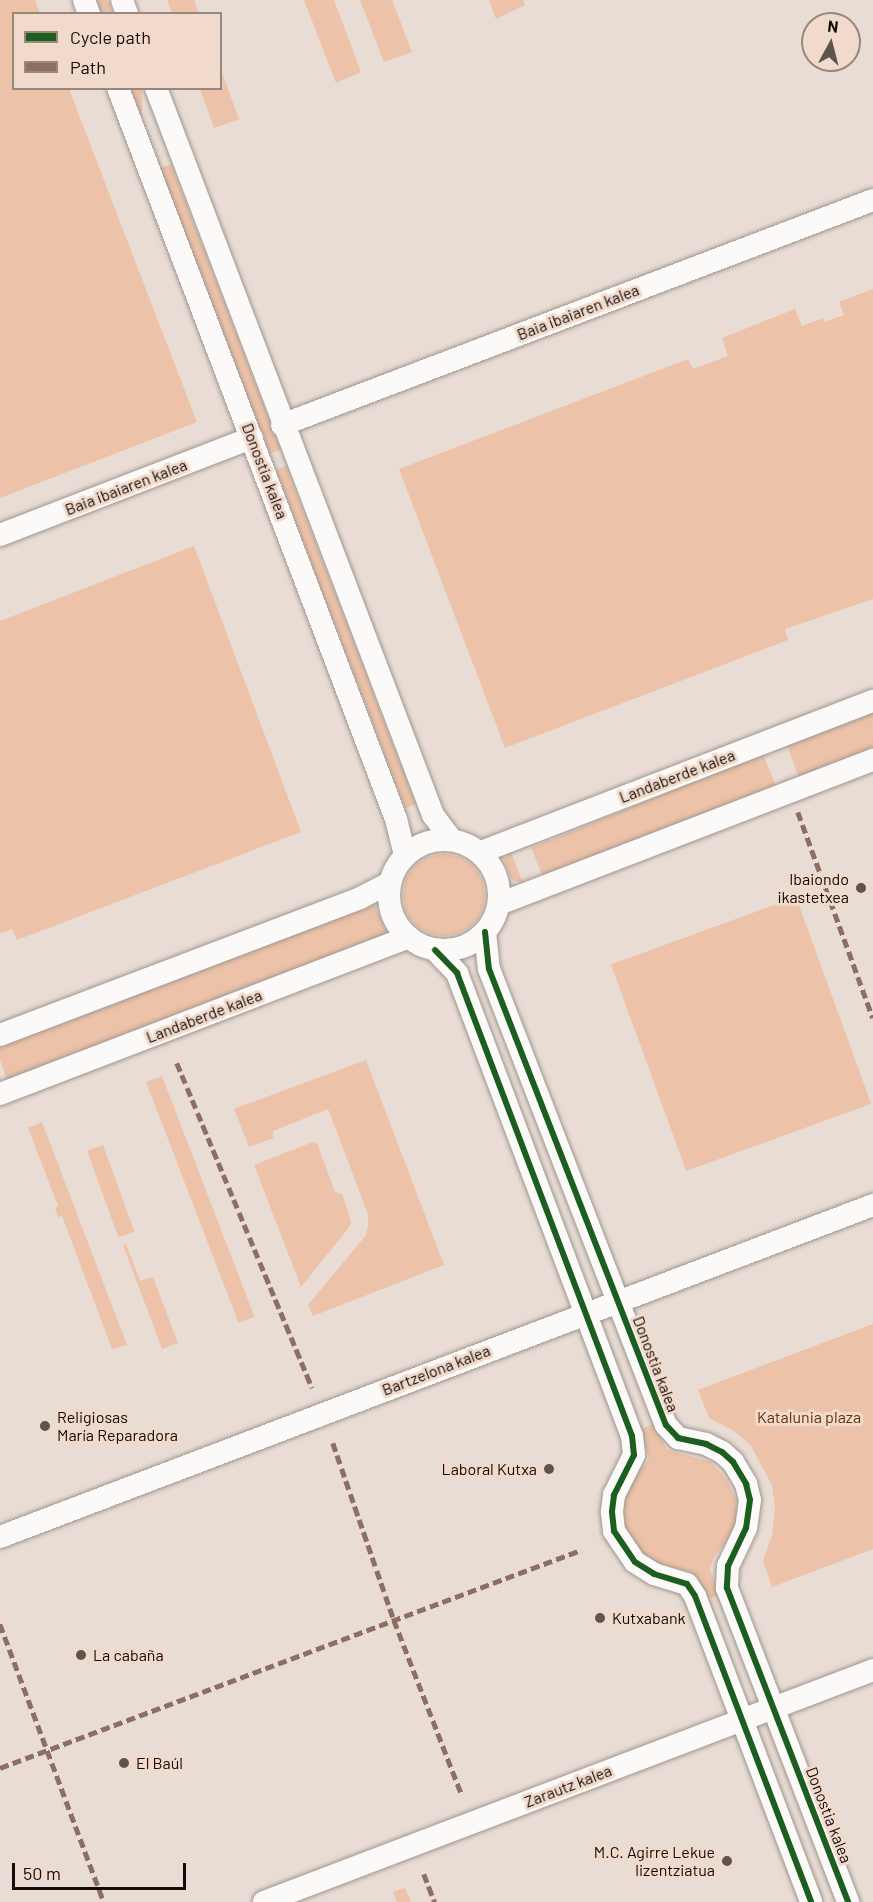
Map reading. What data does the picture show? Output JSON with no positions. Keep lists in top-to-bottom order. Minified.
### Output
{"streets":{"street":["Baia ibaiaren kalea","Donostia kalea","Landaberde kalea","Bartzelona kalea","Zarautz kalea"]},"crossings":[["Baia ibaiaren kalea","Donostia kalea"],["Donostia kalea","Landaberde kalea"],["Donostia kalea","Bartzelona kalea"],["Donostia kalea","Zarautz kalea"]],"parks":["Katalunia plaza"],"places":["Ibaiondo ikastetxea","Religiosas María Reparadora","Laboral Kutxa","Kutxabank","La cabaña","El Baúl","M.C. Agirre Lekue lizentziatua"],"legend":["Cycle path","Path"],"scale_bar":"50 m","north":"top"}
